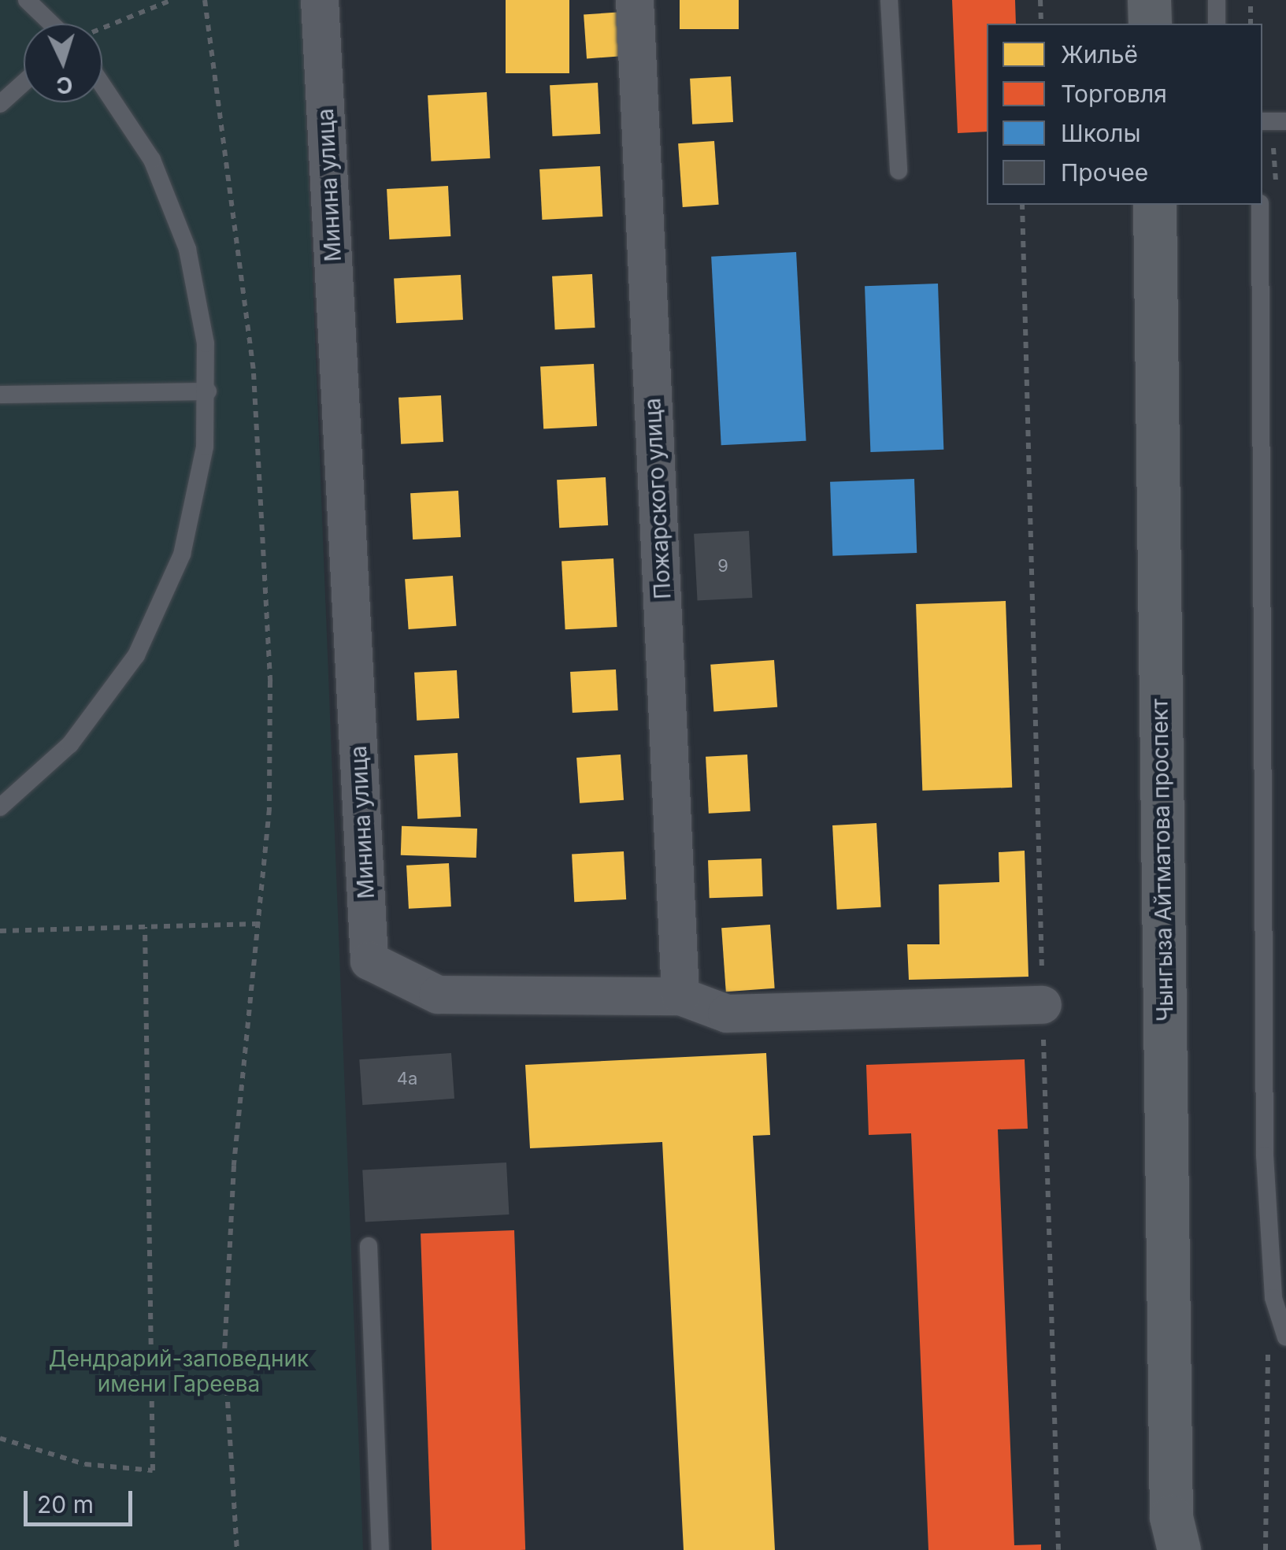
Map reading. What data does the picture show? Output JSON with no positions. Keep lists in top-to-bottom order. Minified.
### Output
{"streets":{"main road":["Чынгыза Айтматова проспект"],"street":["Минина улица","Пожарского улица"]},"crossings":[["Минина улица","Пожарского улица"]],"parks":["Дендрарий-заповедник имени Гареева"],"house_numbers":["9","4а"],"legend":["Жильё","Торговля","Школы","Прочее"],"scale_bar":"20 m","north":"bottom"}
